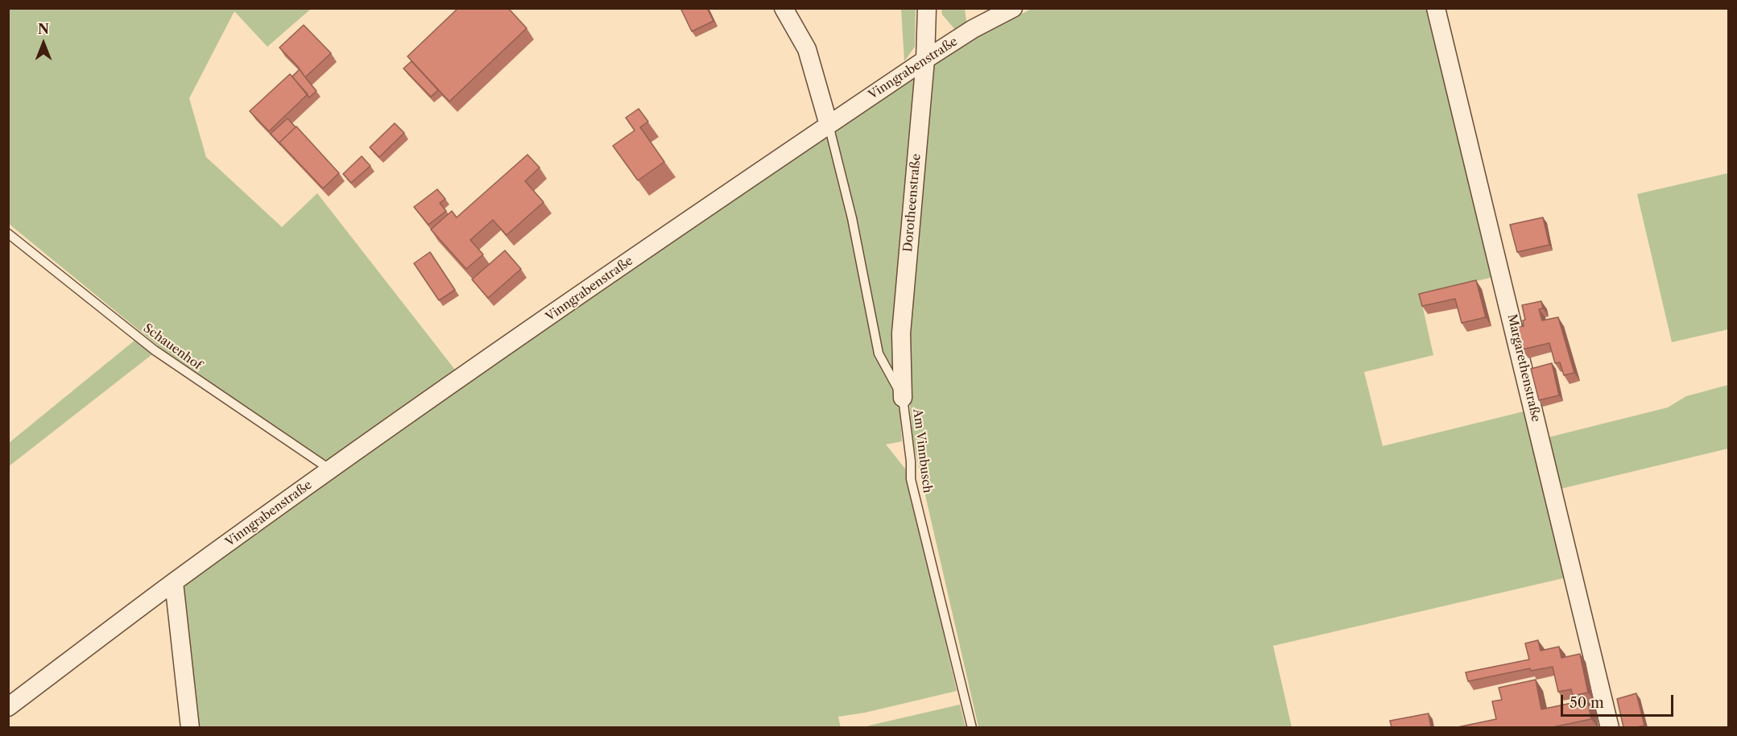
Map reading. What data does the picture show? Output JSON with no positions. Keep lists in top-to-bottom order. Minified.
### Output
{"streets":{"street":["Vinngrabenstraße","Dorotheenstraße","Margarethenstraße"],"lane":["Schauenhof","Am Vinnbusch"]},"crossings":[["Vinngrabenstraße","Dorotheenstraße"],["Vinngrabenstraße","Schauenhof"],["Vinngrabenstraße","Am Vinnbusch"],["Dorotheenstraße","Am Vinnbusch"]],"scale_bar":"50 m","north":"top"}
